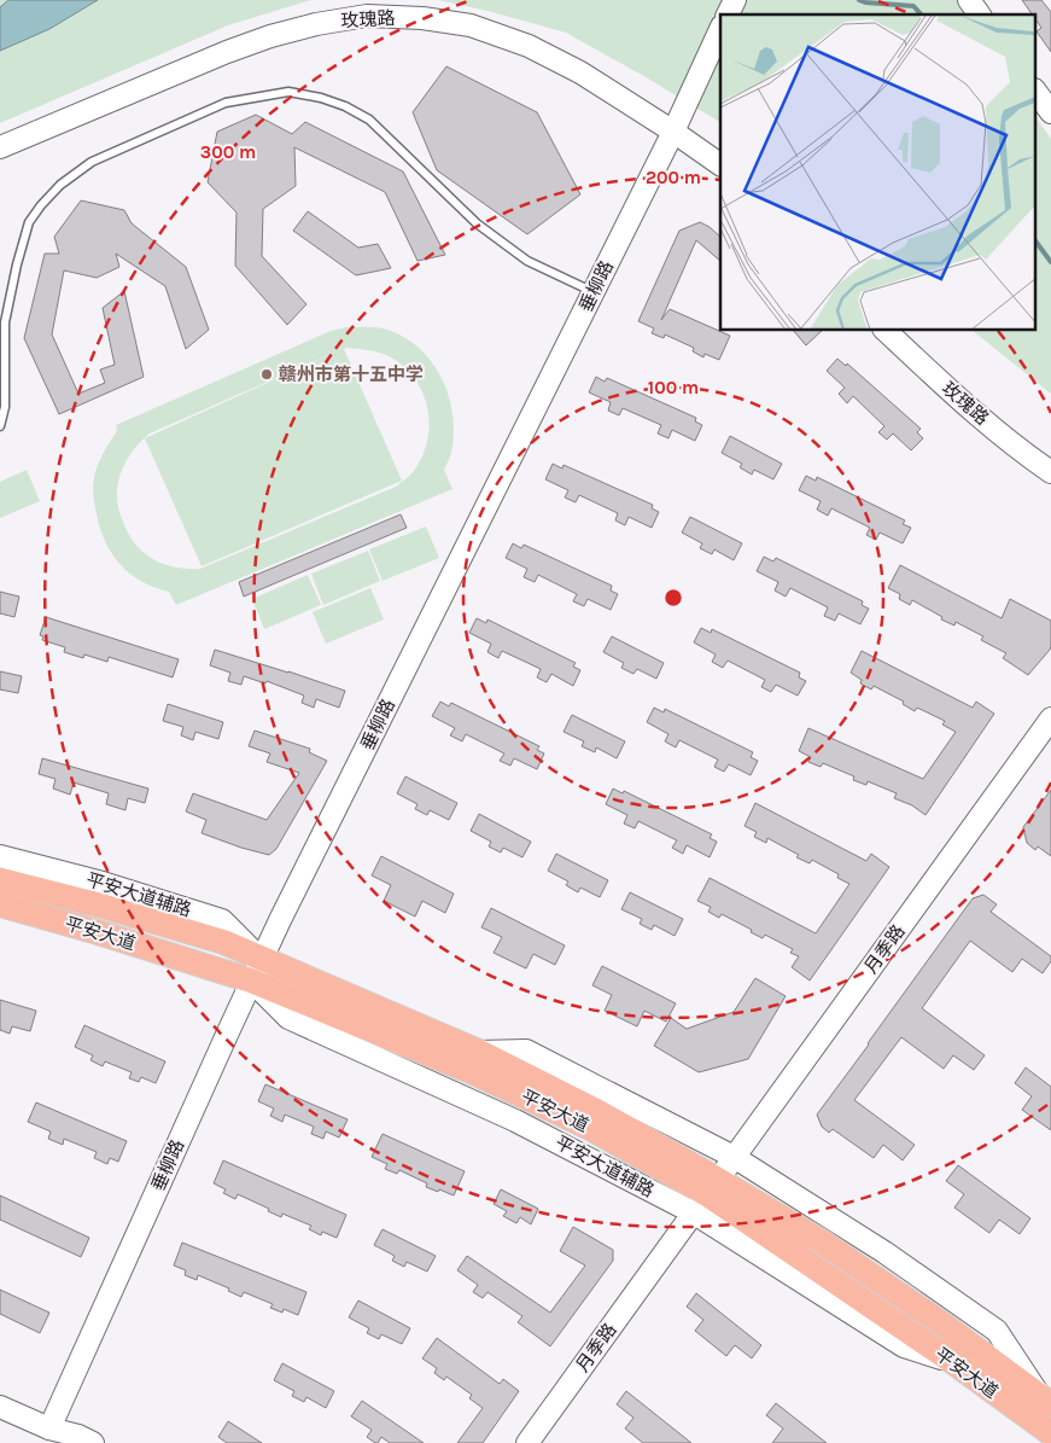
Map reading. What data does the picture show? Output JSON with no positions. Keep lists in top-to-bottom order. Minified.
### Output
{"streets":{"main road":["平安大道"],"street":["玫瑰路","垂柳路","平安大道辅路","月季路"]},"crossings":[["玫瑰路","垂柳路"],["垂柳路","平安大道辅路"],["垂柳路","平安大道"],["平安大道辅路","平安大道"],["平安大道辅路","月季路"],["平安大道","月季路"]],"places":["赣州市第十五中学"],"rings":["300 m","200 m","100 m"]}
